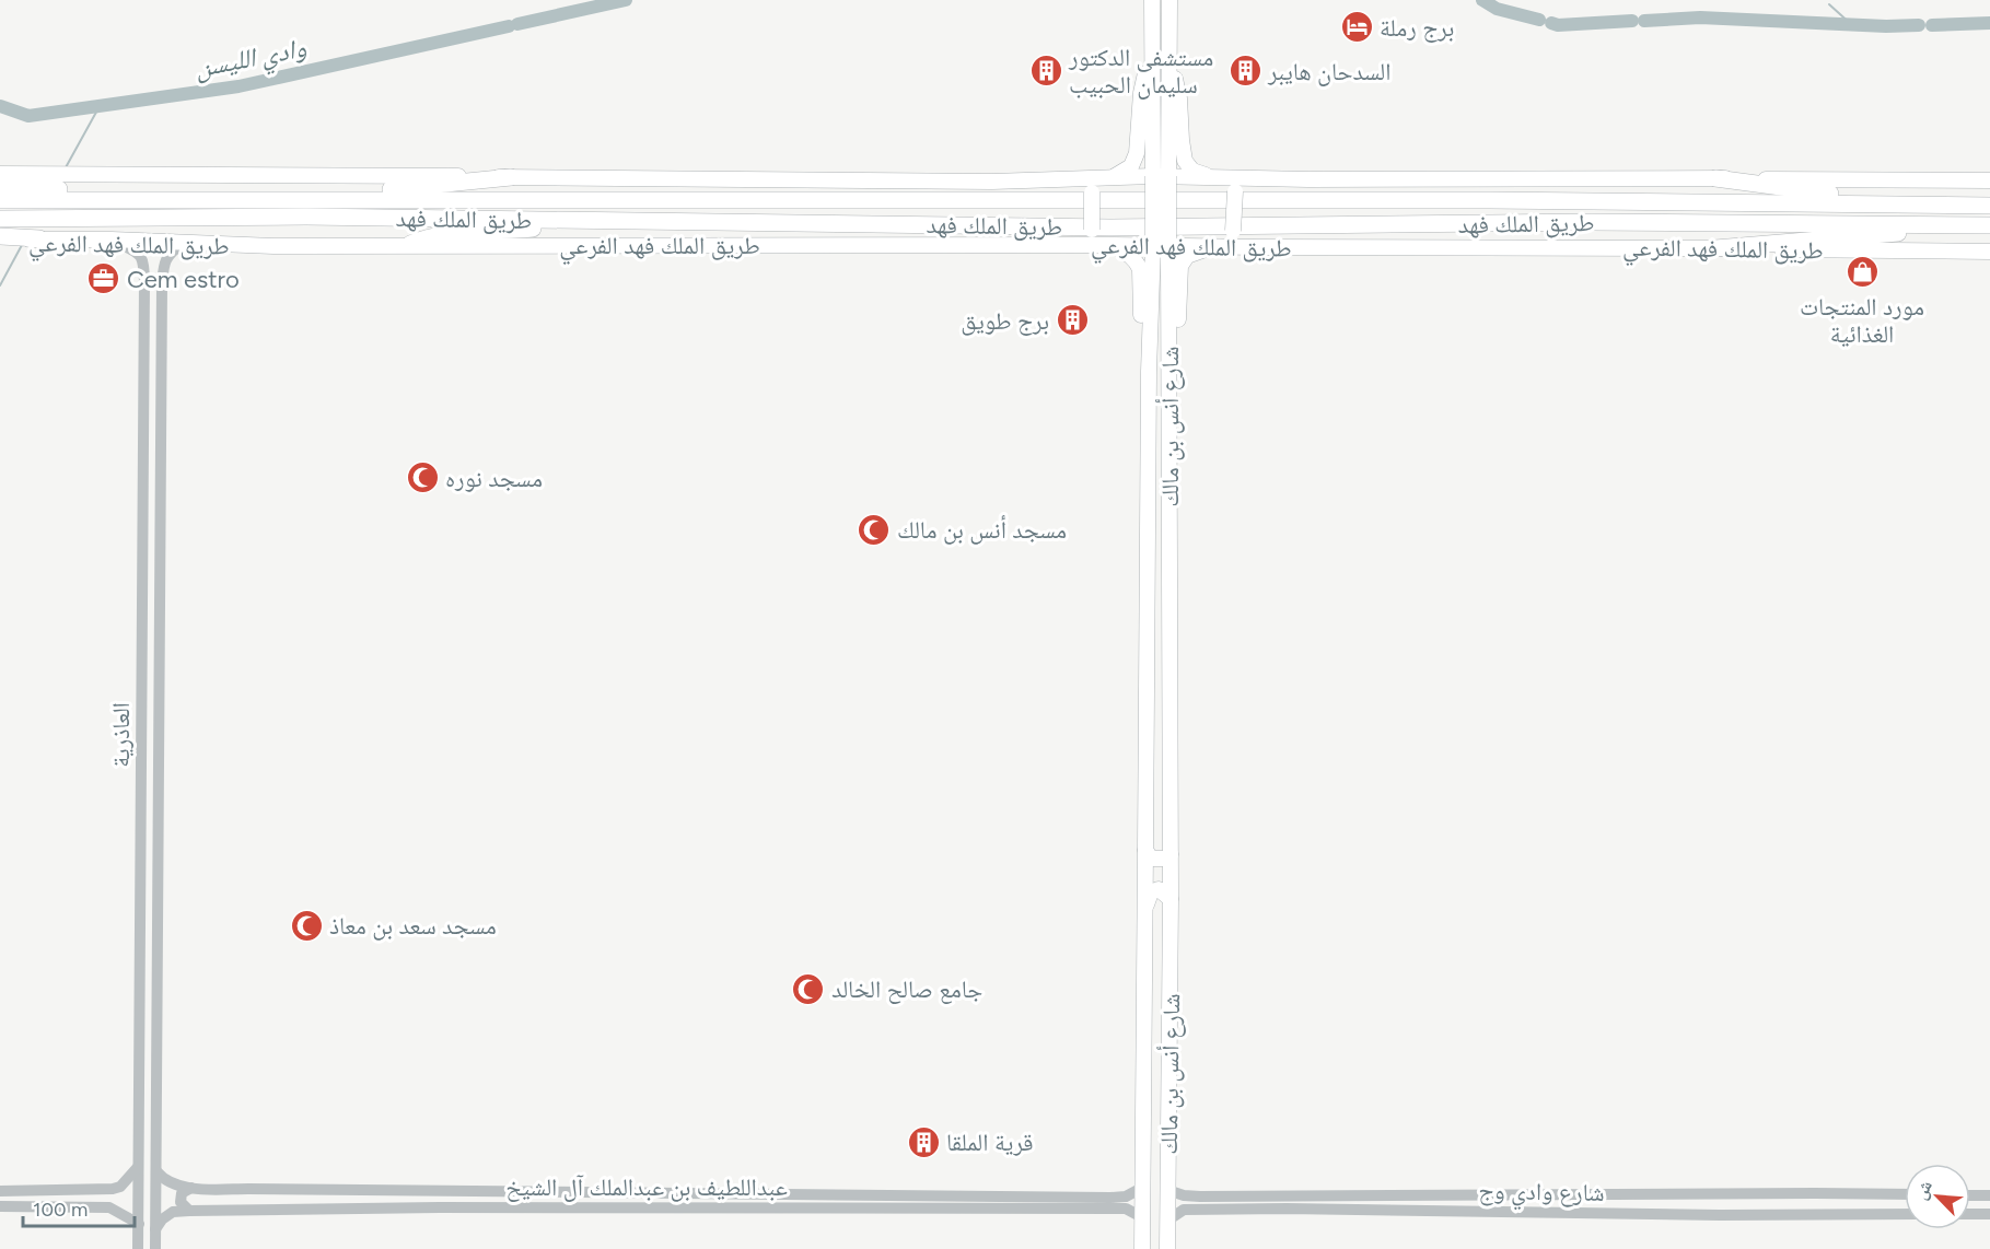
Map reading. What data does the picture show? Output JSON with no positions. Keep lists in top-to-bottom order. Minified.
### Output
{"streets":{"highway":["طريق الملك فهد"],"main road":["طريق الملك فهد الفرعي","شارع أنس بن مالك"],"street":["العاذرية","عبداللطيف بن عبدالملك آل الشيخ","شارع وادي وج"]},"crossings":[["طريق الملك فهد الفرعي","شارع أنس بن مالك"],["طريق الملك فهد الفرعي","العاذرية"],["شارع أنس بن مالك","عبداللطيف بن عبدالملك آل الشيخ"],["شارع أنس بن مالك","شارع وادي وج"],["العاذرية","عبداللطيف بن عبدالملك آل الشيخ"]],"water":["وادي الليسن"],"places":{"hotel":["برج رملة"],"building":["مستشفى الدكتور سليمان الحبيب","السدحان هايبر","برج طويق","قرية الملقا"],"shop":["مورد المنتجات الغذائية"],"office":["Cem estro"],"mosque":["مسجد نوره","مسجد أنس بن مالك","مسجد سعد بن معاذ","جامع صالح الخالد"]},"scale_bar":"100 m","north":"top left"}
